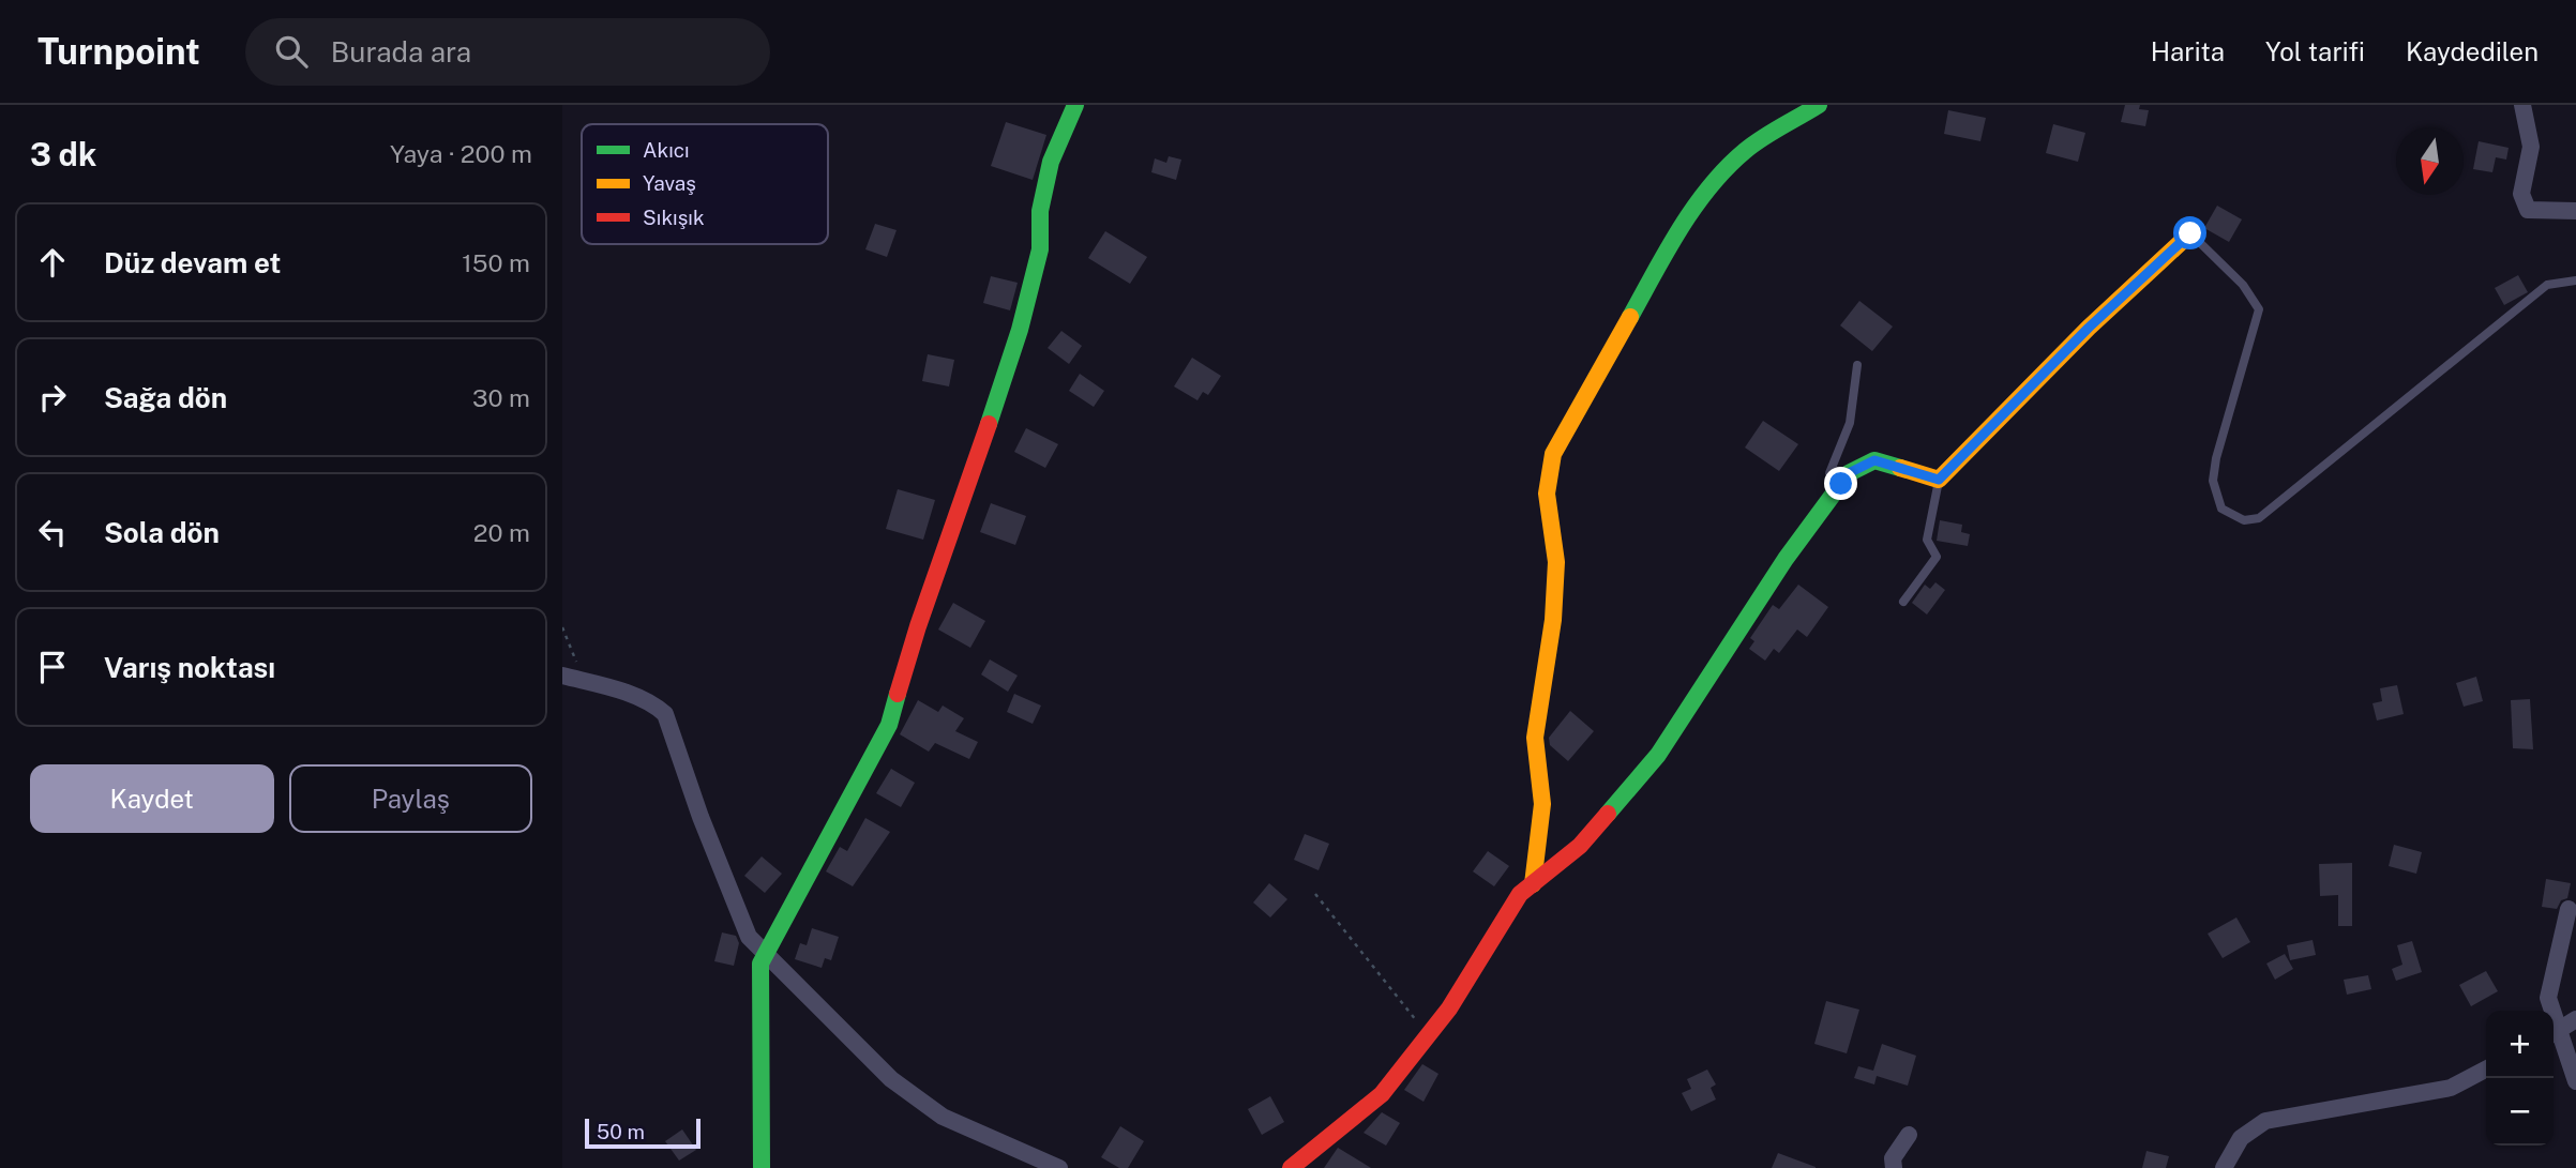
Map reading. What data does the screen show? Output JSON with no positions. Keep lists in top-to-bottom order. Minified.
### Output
{"legend":["Akıcı","Yavaş","Sıkışık"],"scale_bar":"50 m","north":"bottom","page":{"header":"Turnpoint","search":"Burada ara","nav":["Harita","Yol tarifi","Kaydedilen"],"heading":["3 dk","Yaya · 200 m"],"list":[["Düz devam et","150 m"],["Sağa dön","30 m"],["Sola dön","20 m"],"Varış noktası"],"buttons":["Kaydet","Paylaş"],"map_buttons":["+","−"],"scale":"50 m"}}
